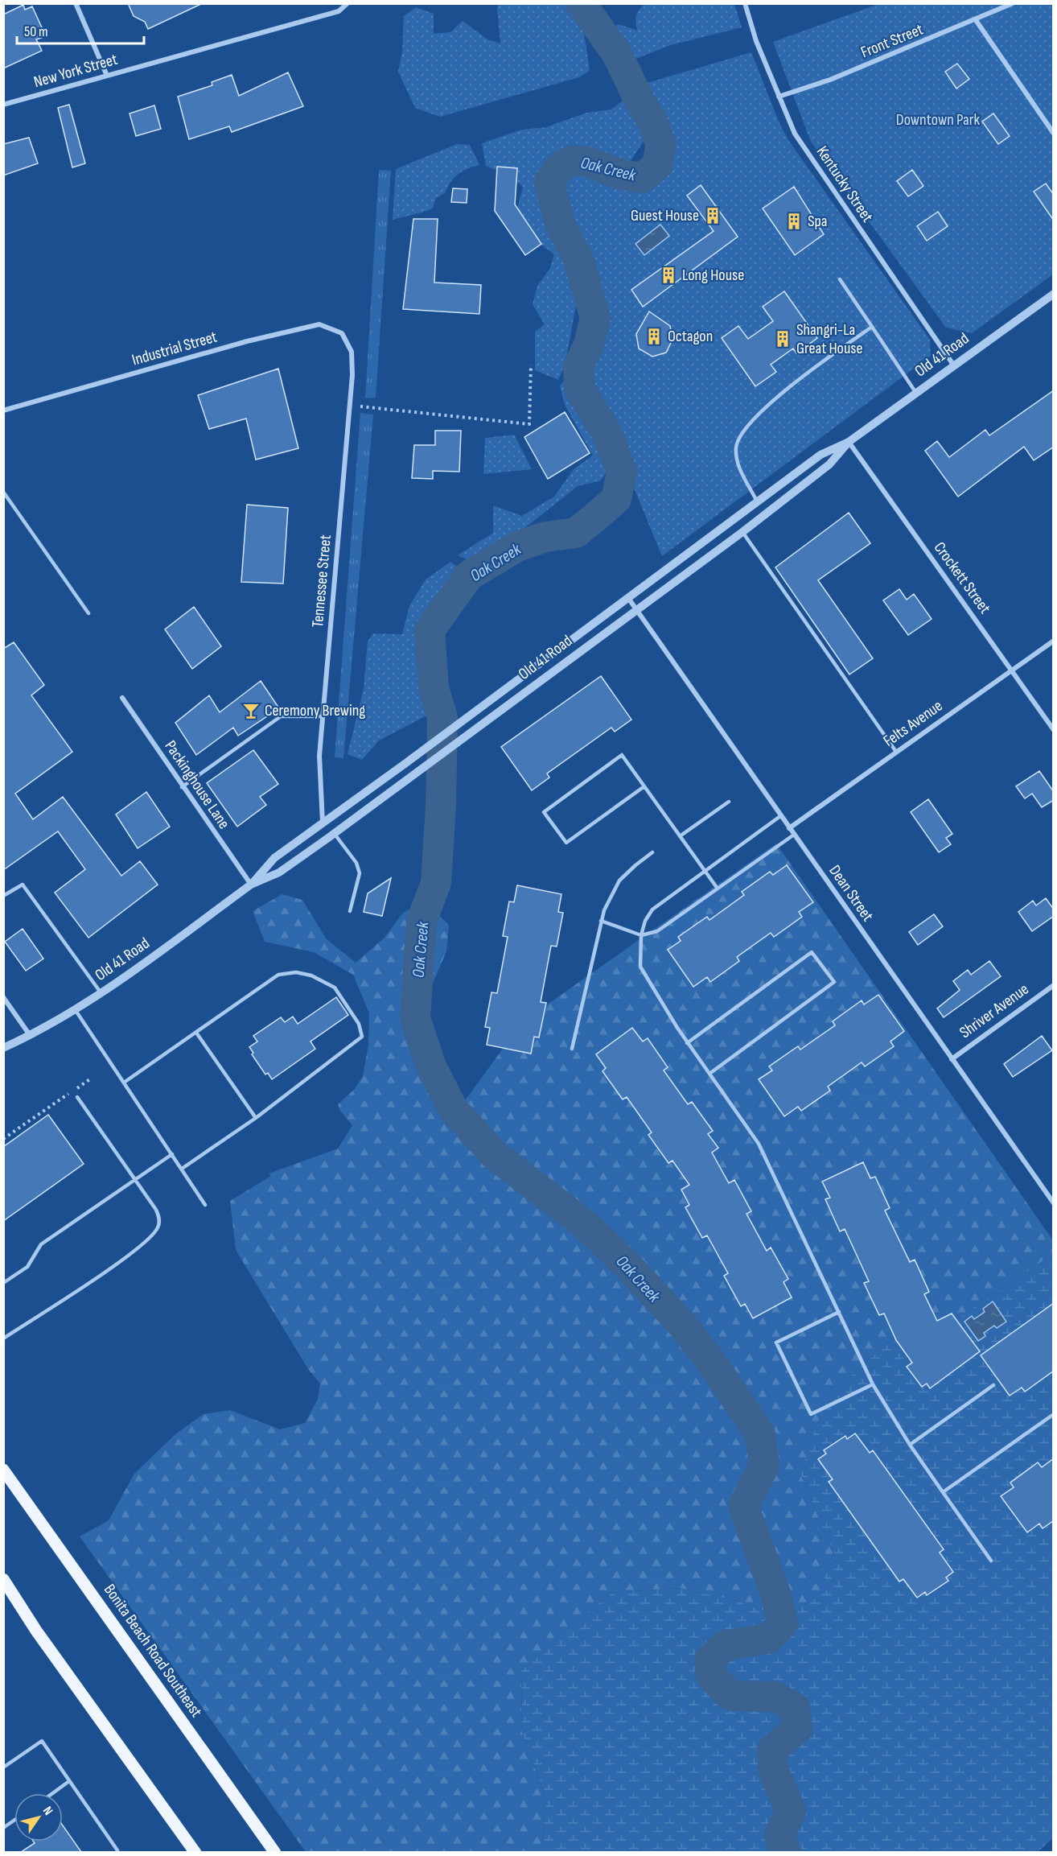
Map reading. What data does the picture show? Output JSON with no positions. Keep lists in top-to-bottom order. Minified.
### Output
{"streets":{"main road":["Bonita Beach Road Southeast"],"street":["Front Street","New York Street","Kentucky Street","Industrial Street","Old 41 Road","Crockett Street","Tennessee Street","Felts Avenue","Packinghouse Lane","Dean Street","Shriver Avenue"]},"crossings":[["Front Street","Kentucky Street"],["Kentucky Street","Old 41 Road"],["Industrial Street","Tennessee Street"],["Old 41 Road","Crockett Street"],["Old 41 Road","Tennessee Street"],["Old 41 Road","Packinghouse Lane"],["Old 41 Road","Dean Street"],["Crockett Street","Felts Avenue"],["Felts Avenue","Dean Street"],["Dean Street","Shriver Avenue"]],"water":["Oak Creek"],"parks":["Downtown Park"],"places":{"building":["Guest House","Spa","Long House","Octagon","Shangri-La Great House"],"bar":["Ceremony Brewing"]},"scale_bar":"50 m","north":"top right"}
